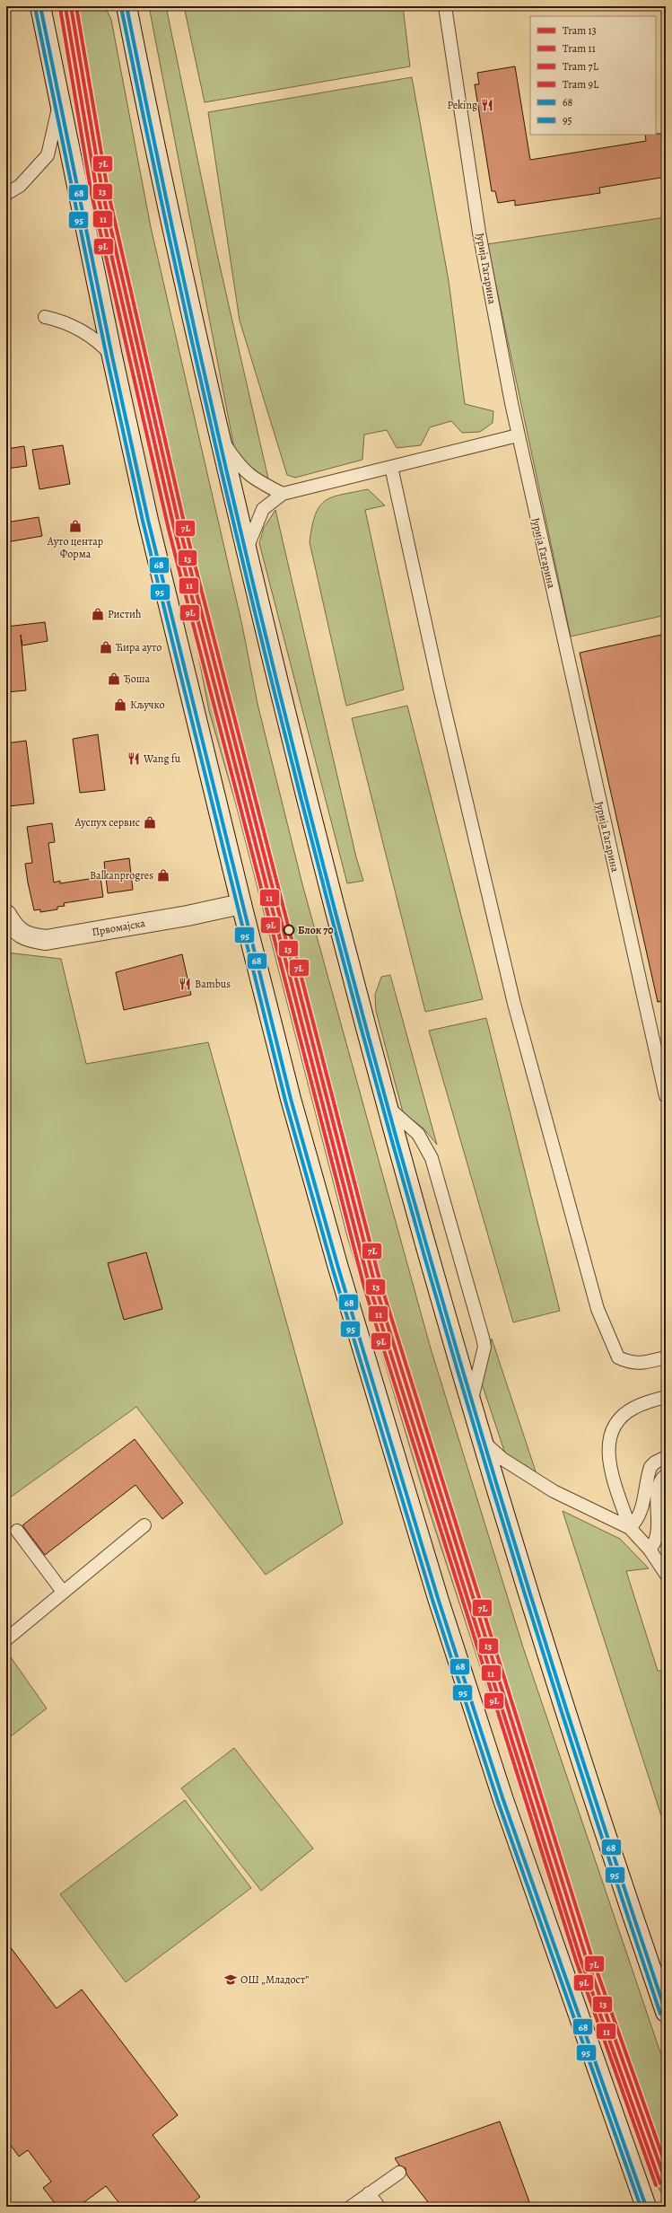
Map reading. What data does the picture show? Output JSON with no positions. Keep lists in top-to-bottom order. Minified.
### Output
{"streets":{"main road":["Првомајска"],"lane":["Јурија Гагарина"]},"places":{"restaurant":["Peking","Wang fu","Bambus"],"shop":["Ауто центар Форма","Ристић","Ћира ауто","Ђоша","Кључко","Ауспух сервис","Balkanprogres"],"other":["Блок 70"],"school or university":["ОШ „Младост”"]},"lines":["tram line 13","tram line 7L","transit line 68","tram line 11","transit line 95","tram line 9L"],"legend":["Tram 13","Tram 11","Tram 7L","Tram 9L","68","95"]}
